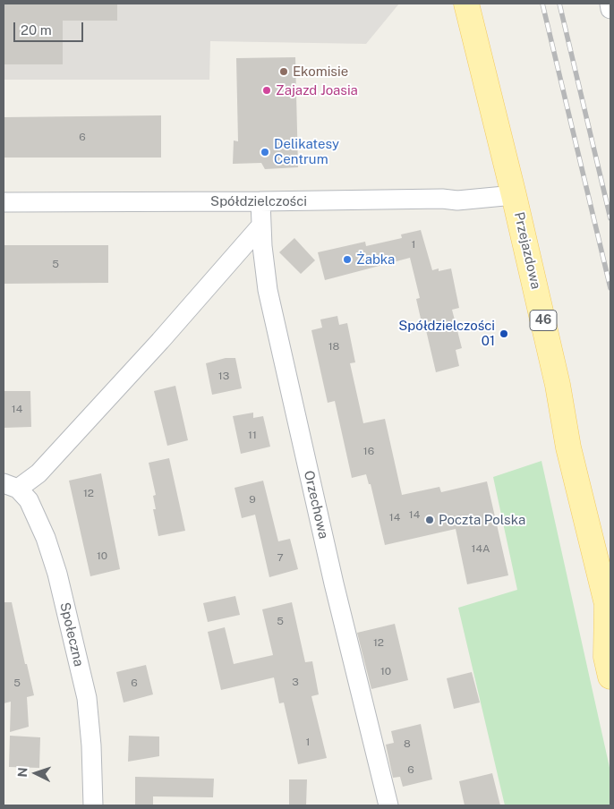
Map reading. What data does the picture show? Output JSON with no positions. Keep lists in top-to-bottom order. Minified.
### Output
{"streets":{"main road":["Przejazdowa","46"],"street":["Spółdzielczości","Orzechowa","Społeczna"]},"crossings":[["Spółdzielczości","Przejazdowa"],["Spółdzielczości","Orzechowa"]],"places":["Ekomisie","Zajazd Joasia","Delikatesy Centrum","Żabka","Spółdzielczości 01","Poczta Polska"],"house_numbers":["6","1","5","18","13","14","11","16","12","9","14","14","14A","10","7","5","12","10","3","5","6","1","8","6"],"scale_bar":"20 m","north":"left"}
